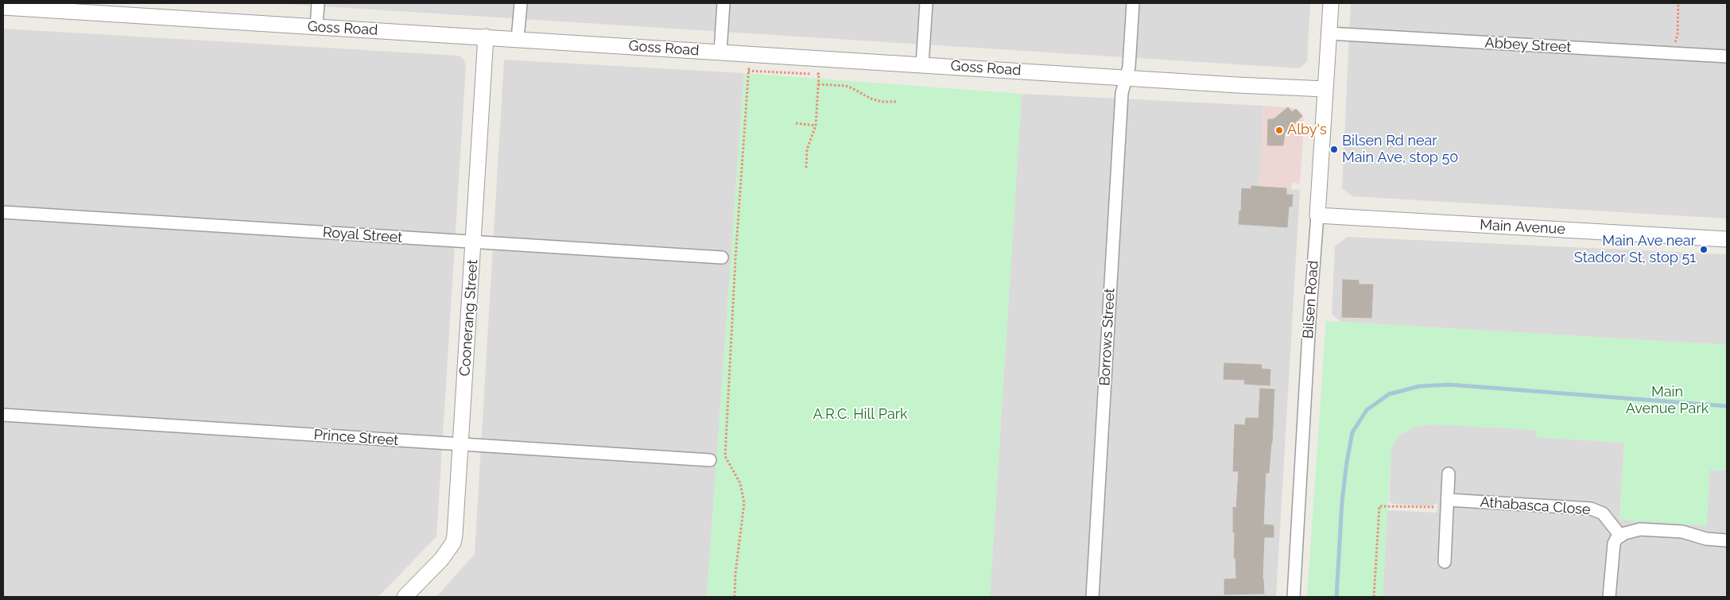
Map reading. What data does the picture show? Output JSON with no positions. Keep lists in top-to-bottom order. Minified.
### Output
{"streets":{"street":["Goss Road","Abbey Street","Main Avenue","Royal Street","Bilsen Road","Coonerang Street","Borrows Street","Prince Street","Athabasca Close"]},"crossings":[["Goss Road","Bilsen Road"],["Goss Road","Coonerang Street"],["Goss Road","Borrows Street"],["Abbey Street","Bilsen Road"],["Main Avenue","Bilsen Road"],["Royal Street","Coonerang Street"],["Coonerang Street","Prince Street"]],"parks":["Main Avenue Park","A.R.C. Hill Park"],"places":["Alby's","Bilsen Rd near Main Ave, stop 50","Main Ave near Stadcor St, stop 51"]}
